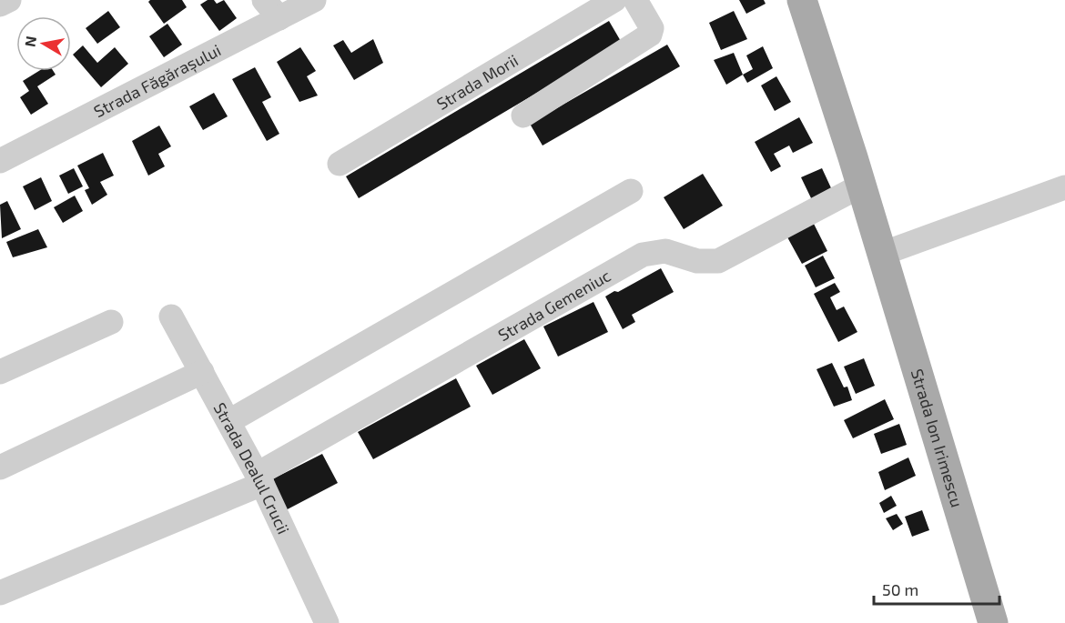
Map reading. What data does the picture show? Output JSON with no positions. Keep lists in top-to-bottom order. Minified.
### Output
{"streets":{"main road":["Strada Ion Irimescu"],"street":["Strada Făgărașului","Strada Morii","Strada Gemeniuc","Strada Dealul Crucii"]},"crossings":[["Strada Gemeniuc","Strada Ion Irimescu"],["Strada Gemeniuc","Strada Dealul Crucii"]],"scale_bar":"50 m","north":"left"}
